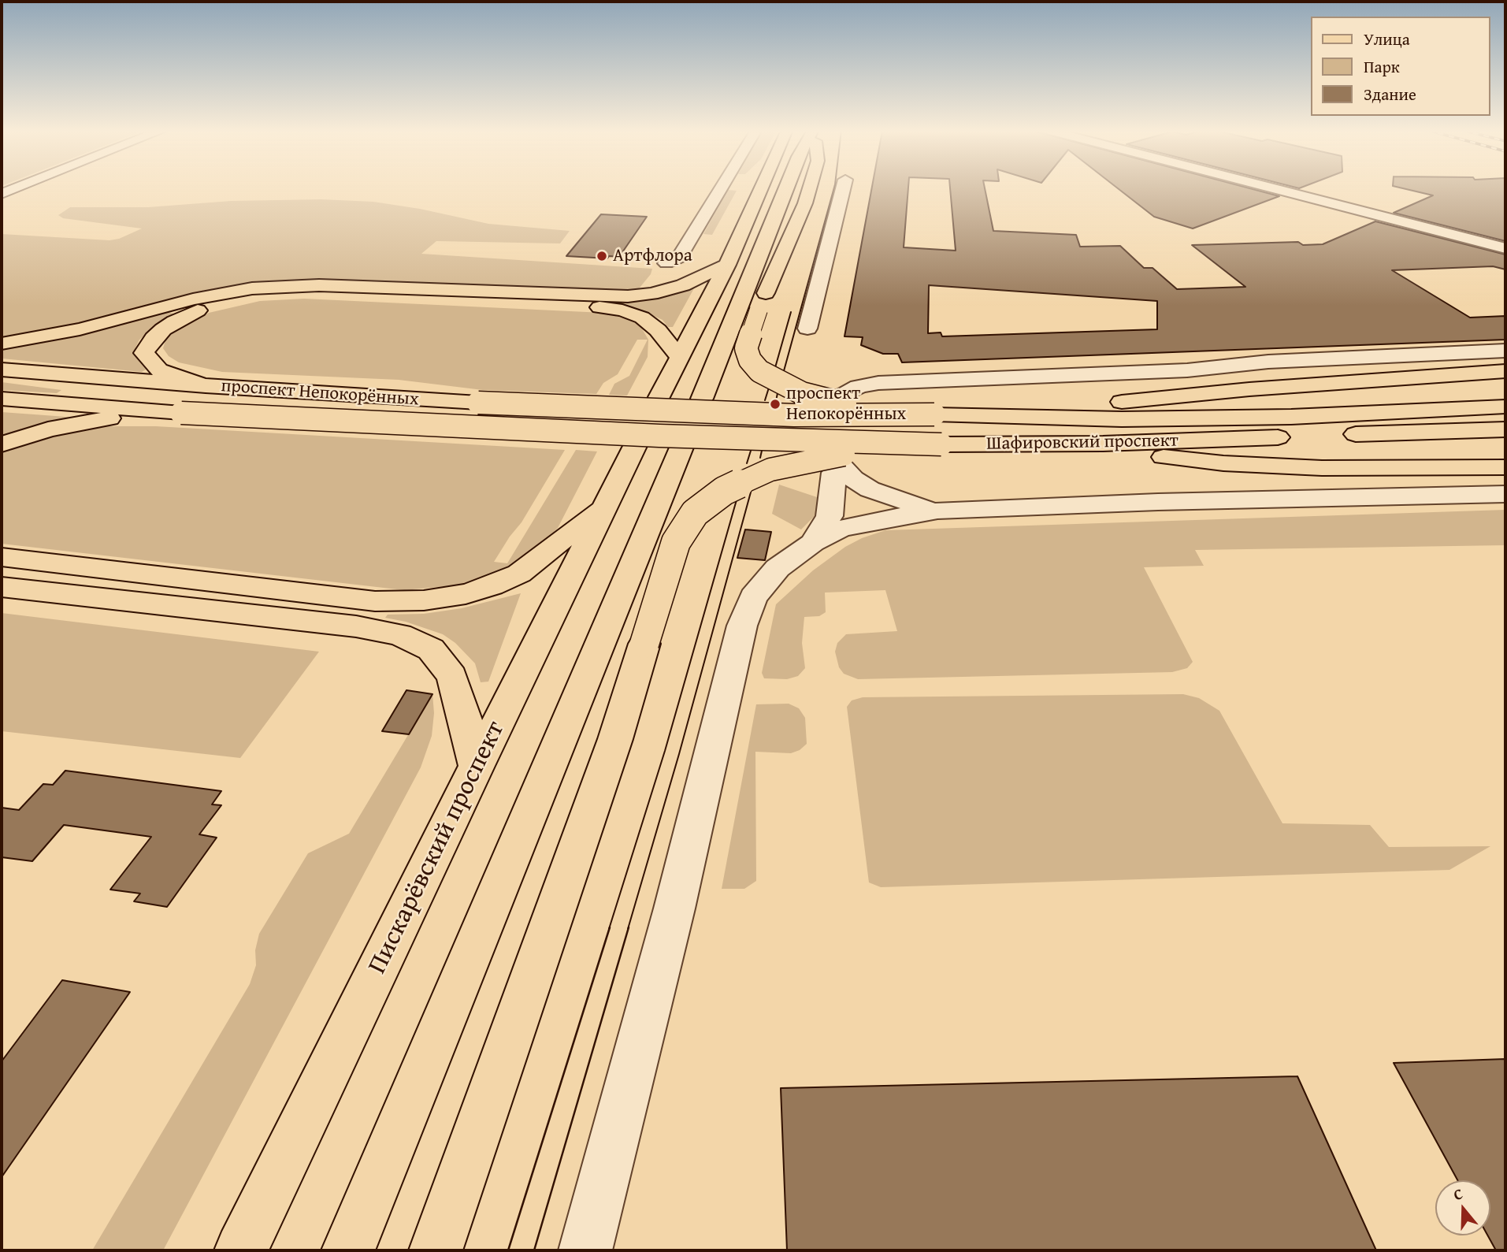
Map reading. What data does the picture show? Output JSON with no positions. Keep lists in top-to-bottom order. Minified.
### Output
{"streets":{"main road":["проспект Непокорённых","Шафировский проспект","Пискарёвский проспект"]},"crossings":[["проспект Непокорённых","Шафировский проспект"]],"places":["Артфлора","проспект Непокорённых"],"legend":["Улица","Парк","Здание"],"north":"top"}
